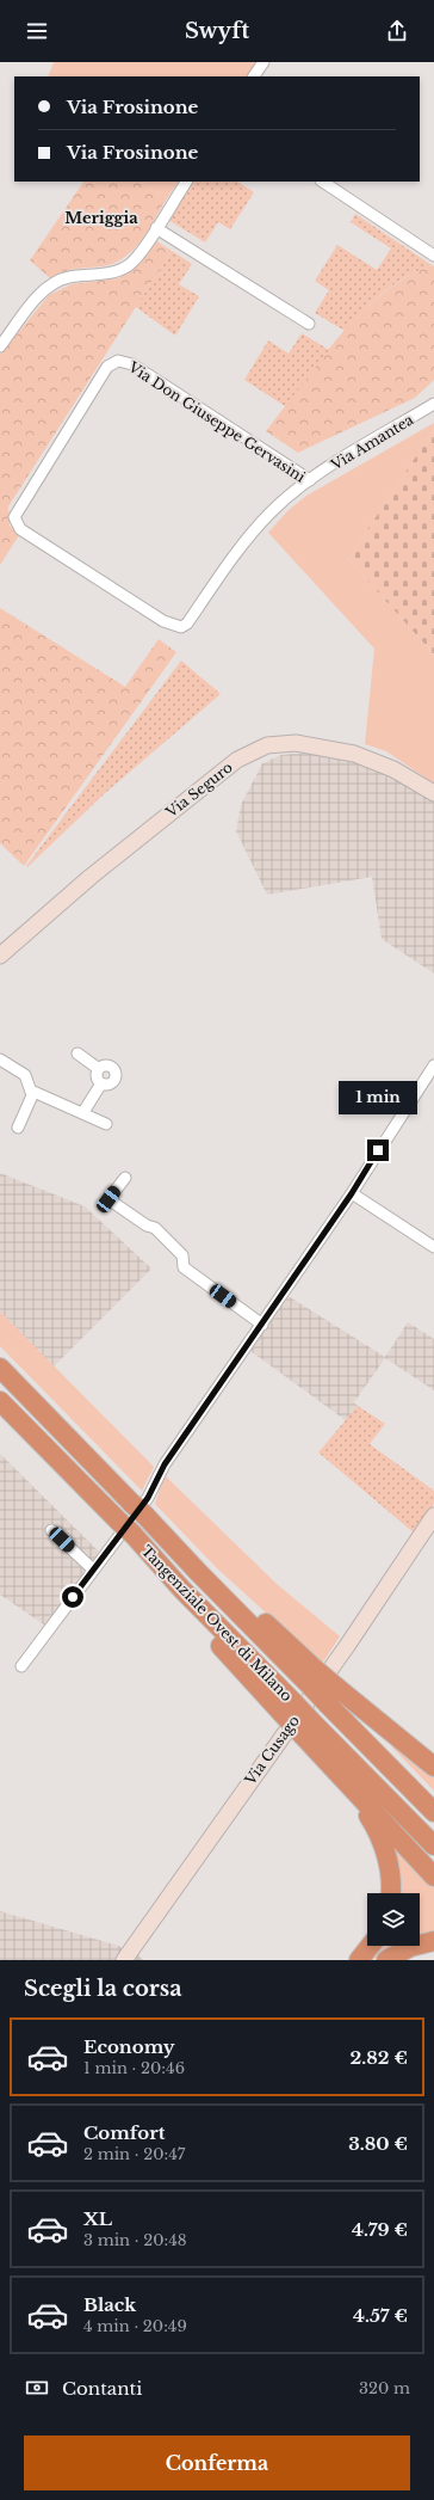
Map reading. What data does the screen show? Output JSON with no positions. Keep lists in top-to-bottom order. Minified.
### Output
{"streets":{"highway":["Tangenziale Ovest di Milano"],"street":["Via Don Giuseppe Gervasini","Via Amantea","Via Seguro","Via Cusago"]},"crossings":[["Via Don Giuseppe Gervasini","Via Amantea"]],"districts":["Meriggia"],"page":{"header":"Swyft","banner":["Via Frosinone","Via Frosinone"],"bubble":"1 min","heading":"Scegli la corsa","list":[{"name":"Economy","note":"1 min · 20:46","value":"2.82 €"},{"name":"Comfort","note":"2 min · 20:47","value":"3.80 €"},{"name":"XL","note":"3 min · 20:48","value":"4.79 €"},{"name":"Black","note":"4 min · 20:49","value":"4.57 €"}],"pay":["Contanti","320 m"],"buttons":"Conferma"}}
